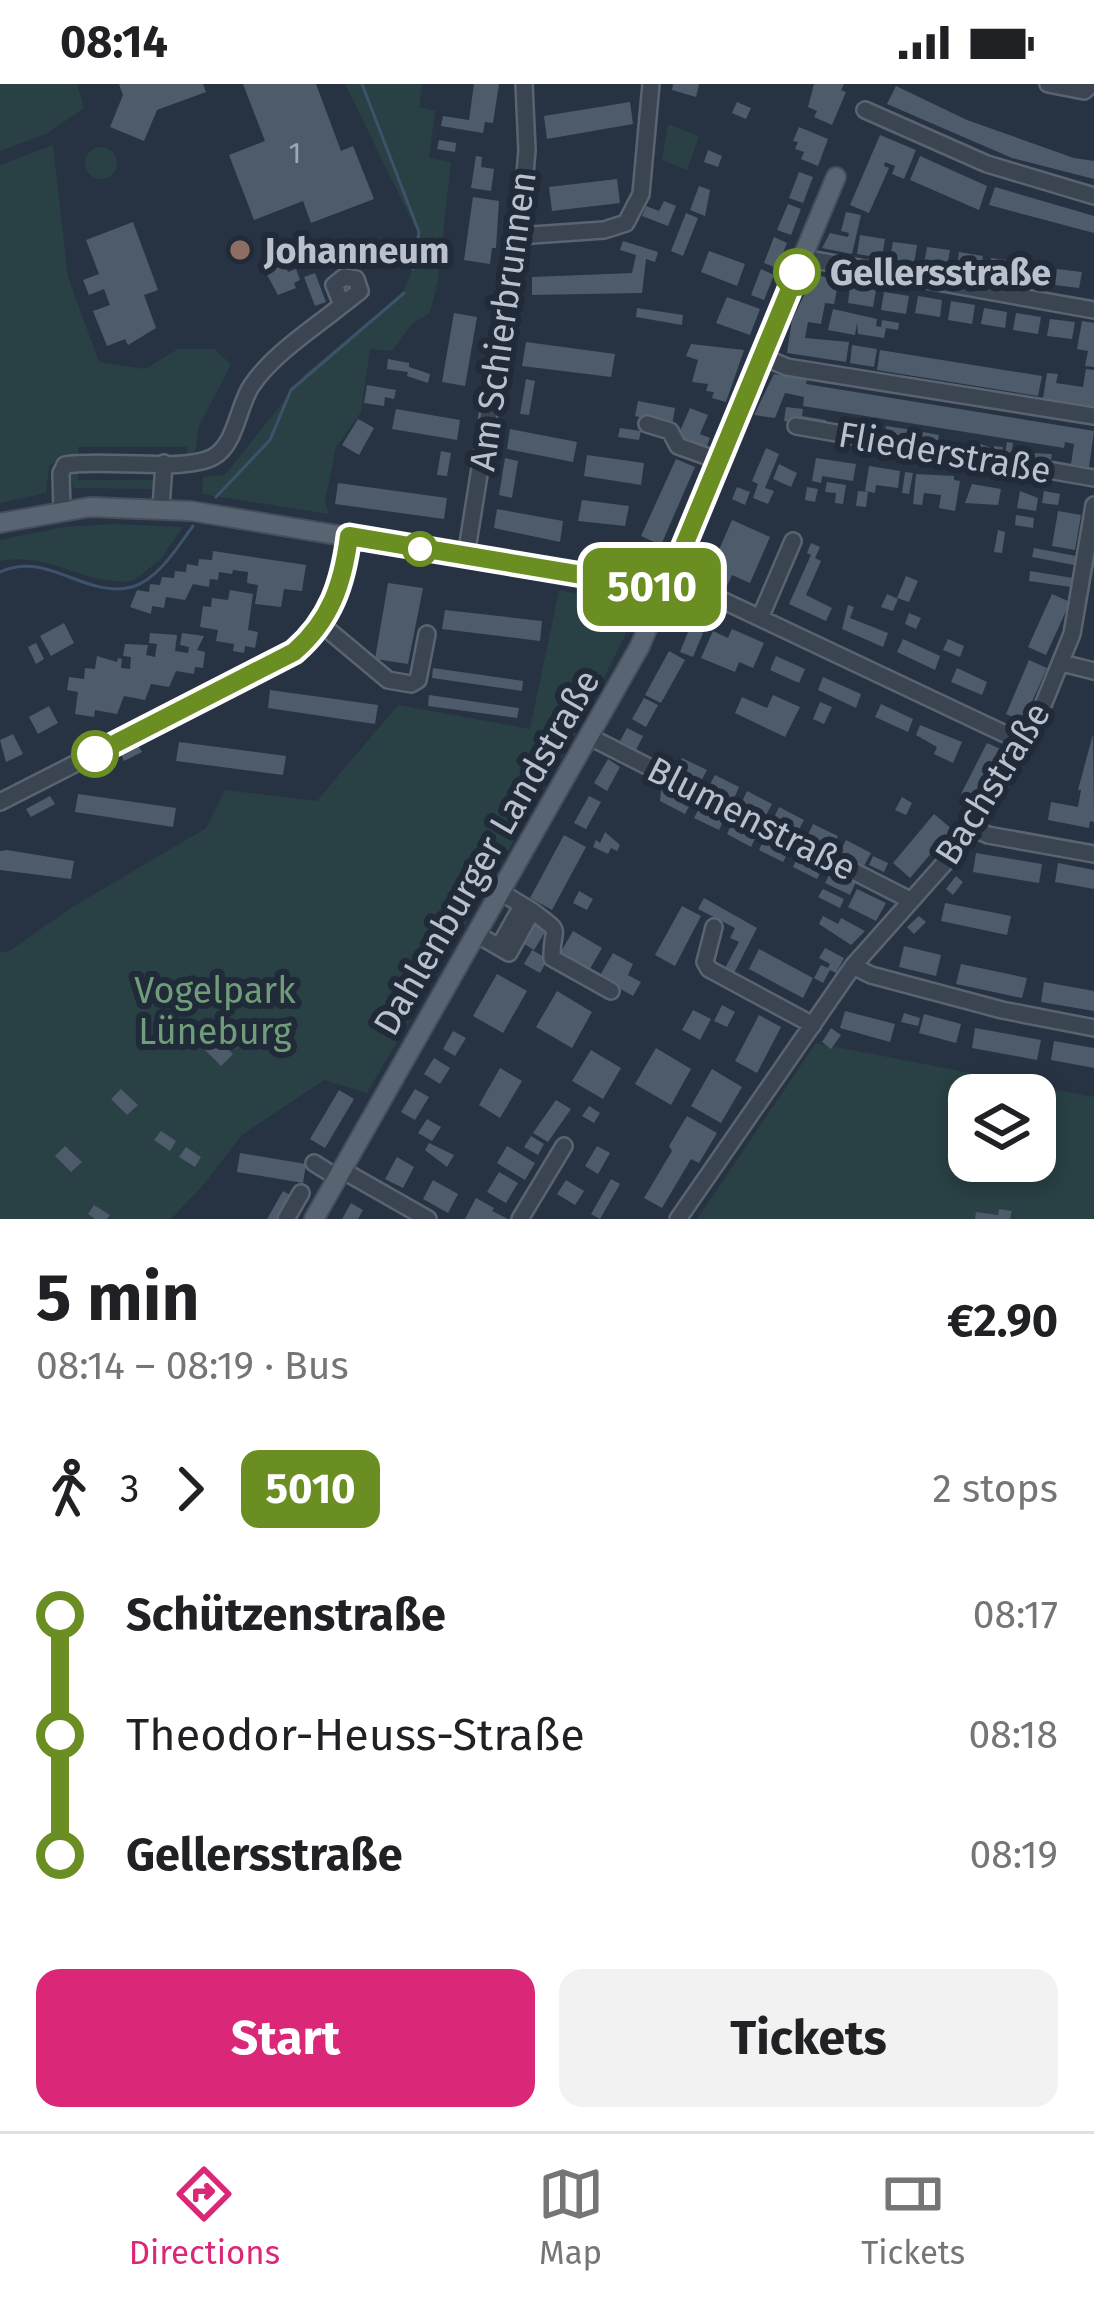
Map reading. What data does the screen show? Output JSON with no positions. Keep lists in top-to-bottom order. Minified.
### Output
{"streets":{"main road":["Dahlenburger Landstraße"],"street":["Am Schierbrunnen","Fliederstraße","Bachstraße","Blumenstraße"]},"crossings":[["Bachstraße","Blumenstraße"],["Blumenstraße","Dahlenburger Landstraße"]],"parks":["Vogelpark Lüneburg"],"places":["Johanneum","Gellersstraße"],"lines":["bus line 5010"],"house_numbers":["1"],"page":{"status":"08:14","on_map":"5010","heading":["5 min","08:14 – 08:19 · Bus","€2.90"],"legs":["3","5010","2 stops"],"list":[{"name":"Schützenstraße","value":"08:17"},{"name":"Theodor-Heuss-Straße","value":"08:18"},{"name":"Gellersstraße","value":"08:19"}],"buttons":["Start","Tickets"],"tabs":["Directions","Map","Tickets"]}}
